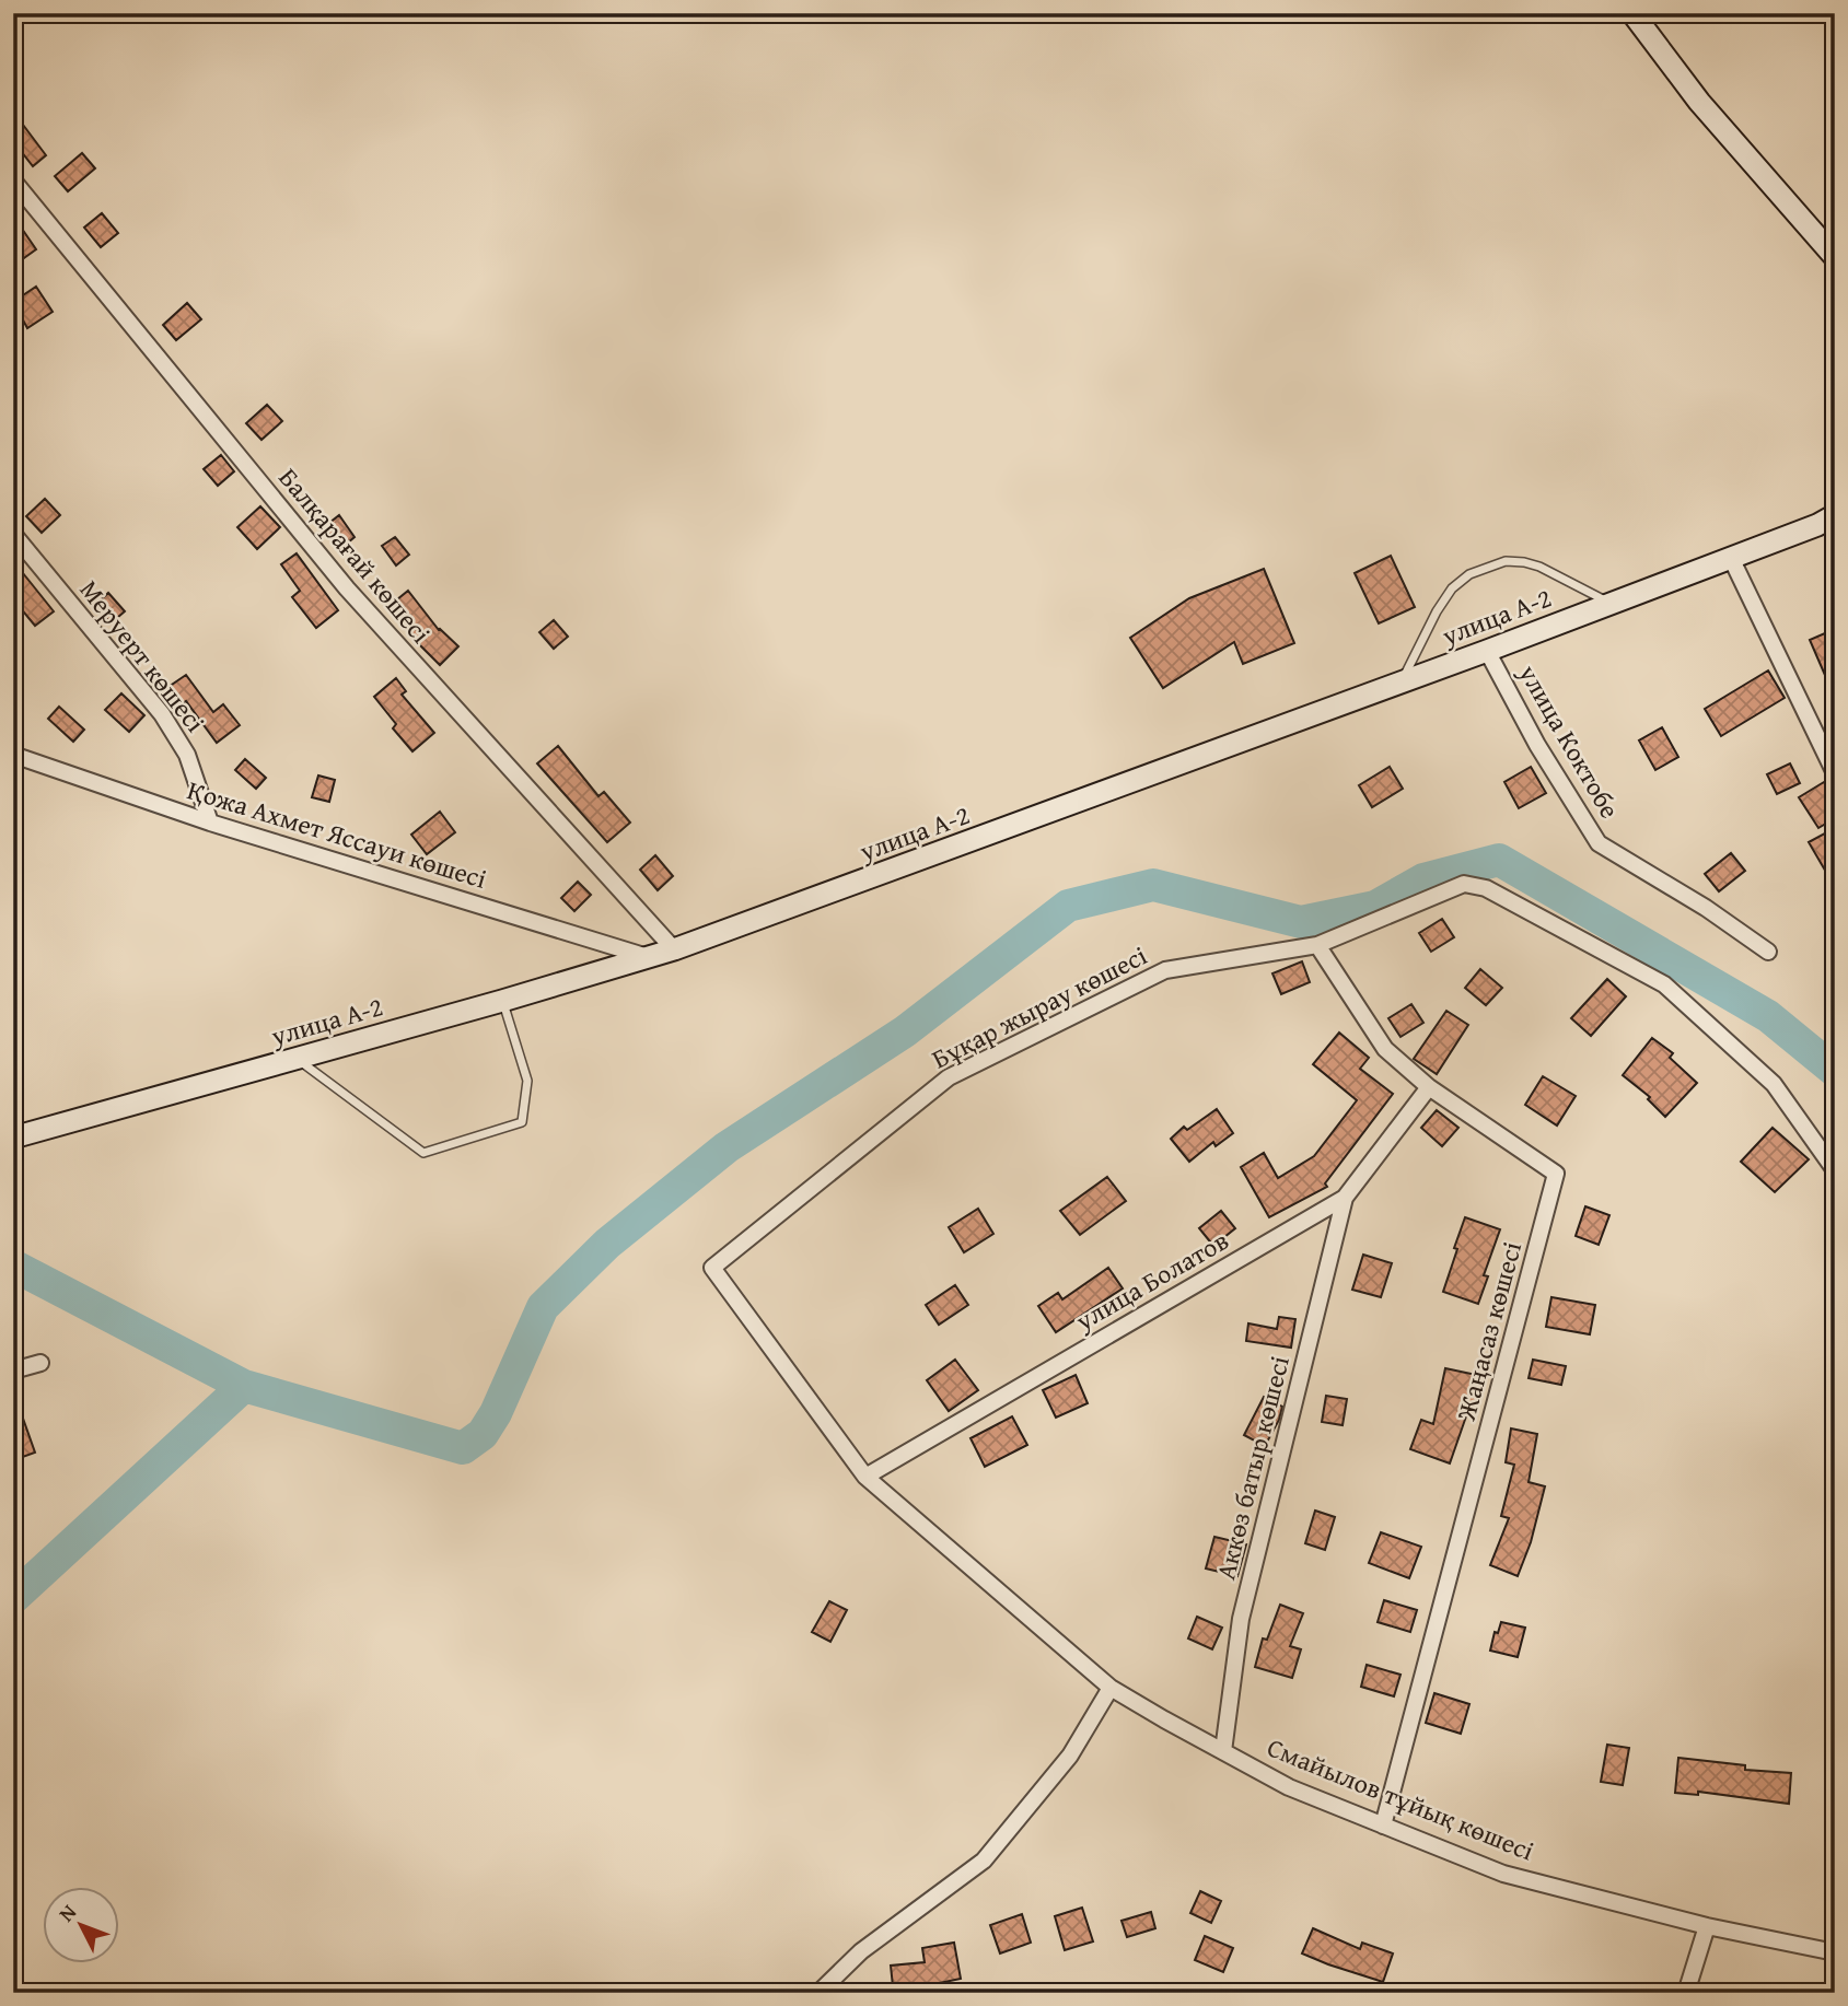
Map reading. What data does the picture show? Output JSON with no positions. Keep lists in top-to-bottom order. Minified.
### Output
{"streets":{"main road":["улица А-2"],"street":["Балқарағай көшесі","Меруерт көшесі","улица Коктобе","Қожа Ахмет Яссауи көшесі","Бұқар жырау көшесі","улица Болатов","Жаңасаз көшесі","Аккөз батыр көшесі","Смайылов тұйық көшесі"]},"crossings":[["Балқарағай көшесі","улица А-2"],["улица А-2","улица Коктобе"],["улица А-2","Қожа Ахмет Яссауи көшесі"],["Меруерт көшесі","Қожа Ахмет Яссауи көшесі"],["Бұқар жырау көшесі","Жаңасаз көшесі"],["Бұқар жырау көшесі","Смайылов тұйық көшесі"],["улица Болатов","Жаңасаз көшесі"],["улица Болатов","Аккөз батыр көшесі"],["улица Болатов","Смайылов тұйық көшесі"],["Жаңасаз көшесі","Смайылов тұйық көшесі"],["Аккөз батыр көшесі","Смайылов тұйық көшесі"]],"north":"top left"}
